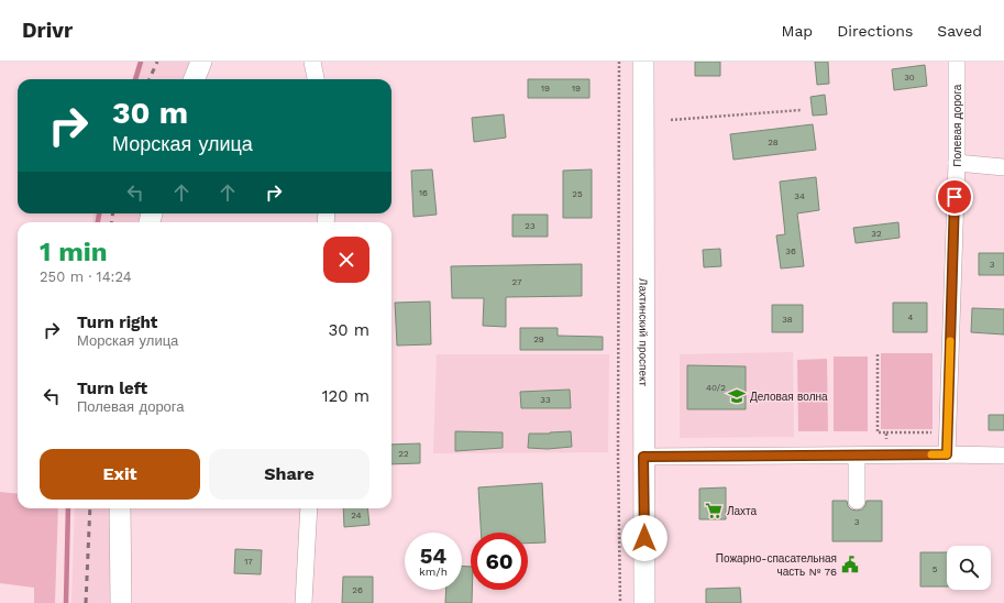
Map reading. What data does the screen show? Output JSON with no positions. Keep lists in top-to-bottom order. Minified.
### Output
{"streets":{"main road":["Лахтинский проспект"],"street":["Полевая дорога"]},"places":{"school or university":["Деловая волна"],"supermarket":["Лахта"],"public building":["Пожарно-спасательная часть № 76"]},"house_numbers":["30","19","19","28","16","25","34","23","32","36","3","27","4","38","29","40/2","33","22","24","3","17","5","26"],"page":{"header":"Drivr","nav":["Map","Directions","Saved"],"turn":["30 m","Морская улица"],"heading":["1 min","250 m · 14:24"],"list":[{"name":"Turn right","note":"Морская улица","value":"30 m"},{"name":"Turn left","note":"Полевая дорога","value":"120 m"}],"buttons":["Exit","Share"],"speed":"54 km/h","limit":"60"}}
